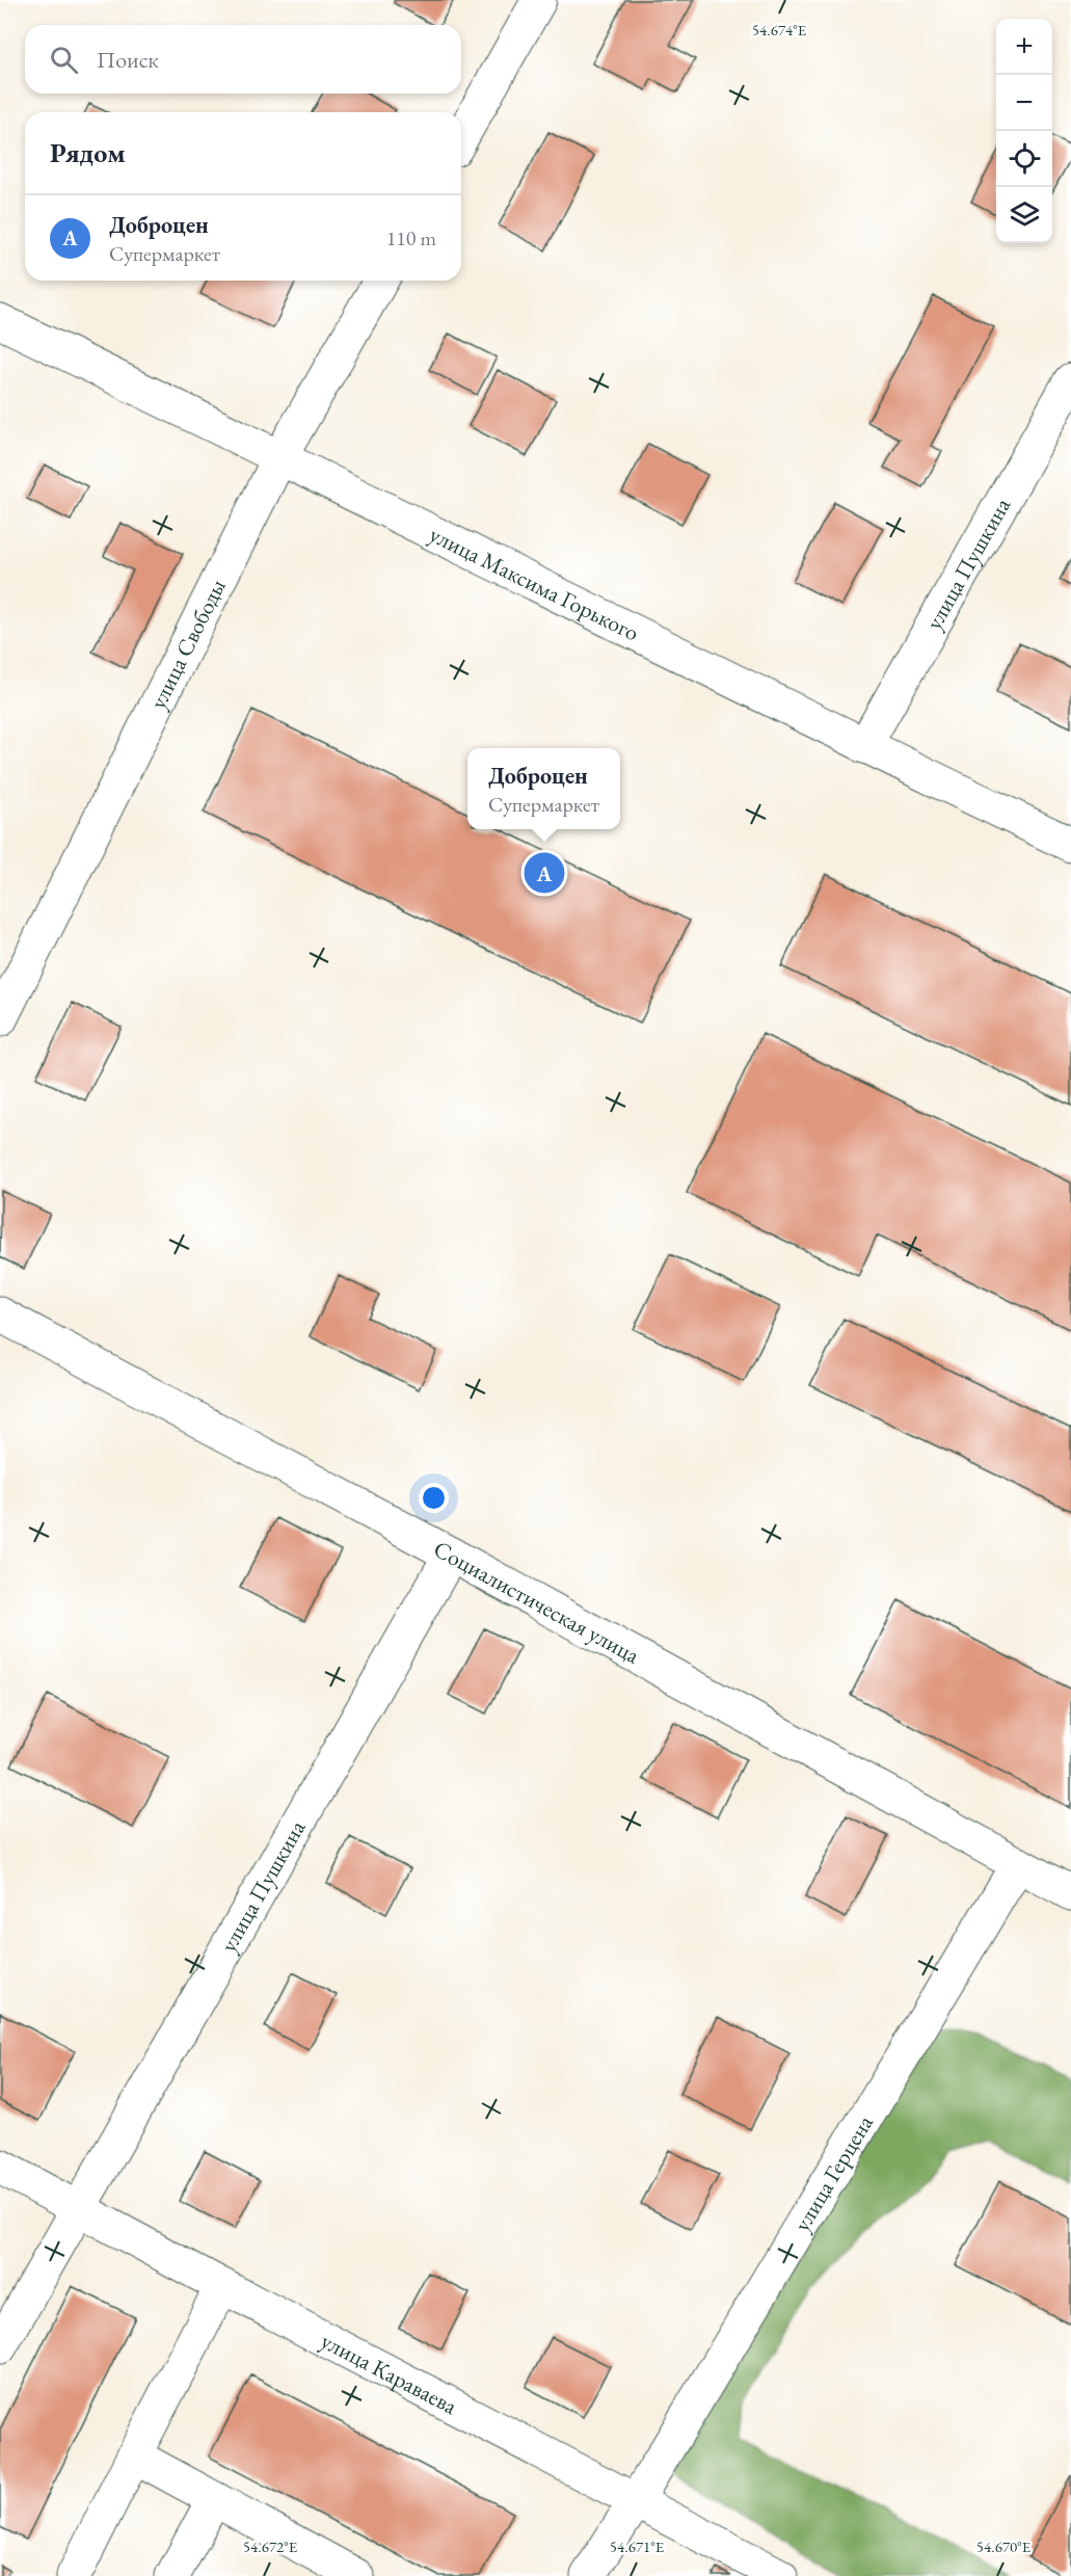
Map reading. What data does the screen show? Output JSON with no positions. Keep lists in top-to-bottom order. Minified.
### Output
{"streets":{"street":["улица Пушкина","улица Максима Горького","улица Свободы","Социалистическая улица","улица Герцена","улица Караваева"]},"crossings":[["улица Пушкина","улица Максима Горького"],["улица Пушкина","Социалистическая улица"],["улица Пушкина","улица Караваева"],["улица Максима Горького","улица Свободы"],["Социалистическая улица","улица Герцена"],["улица Герцена","улица Караваева"]],"page":{"map_buttons":["+","−"],"search":"Поиск","heading":"Рядом","list":[{"mark":"A","name":"Доброцен","note":"Супермаркет","value":"110 m"}],"popup":["Доброцен","Супермаркет"],"pins":"A"},"coordinates":["54.674°E","54.672°E","54.671°E","54.670°E"]}
